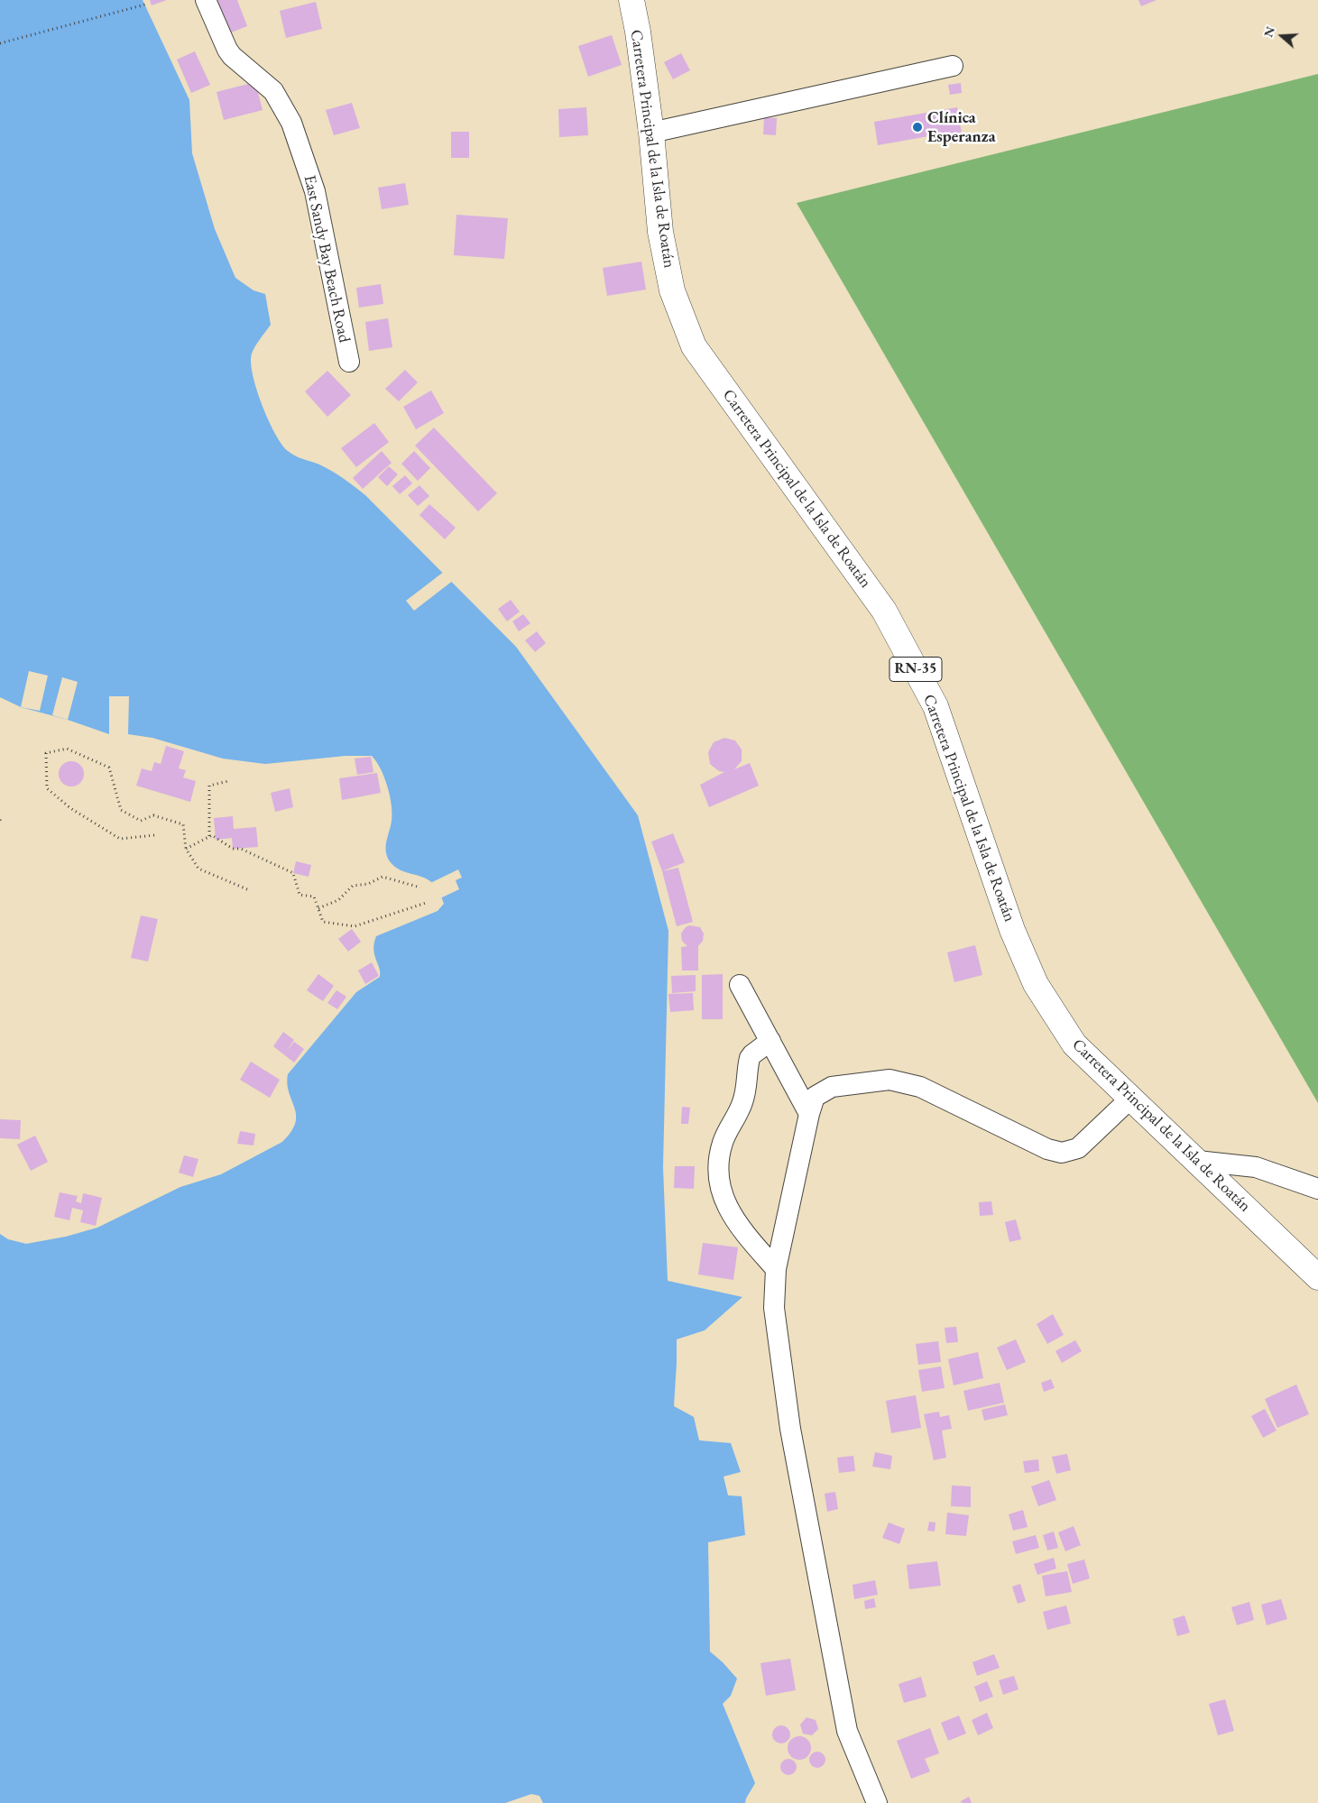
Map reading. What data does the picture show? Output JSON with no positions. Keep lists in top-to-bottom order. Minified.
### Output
{"streets":{"main road":["Carretera Principal de la Isla de Roatán","RN-35"],"street":["East Sandy Bay Beach Road"]},"places":["Clínica Esperanza"],"north":"left"}
